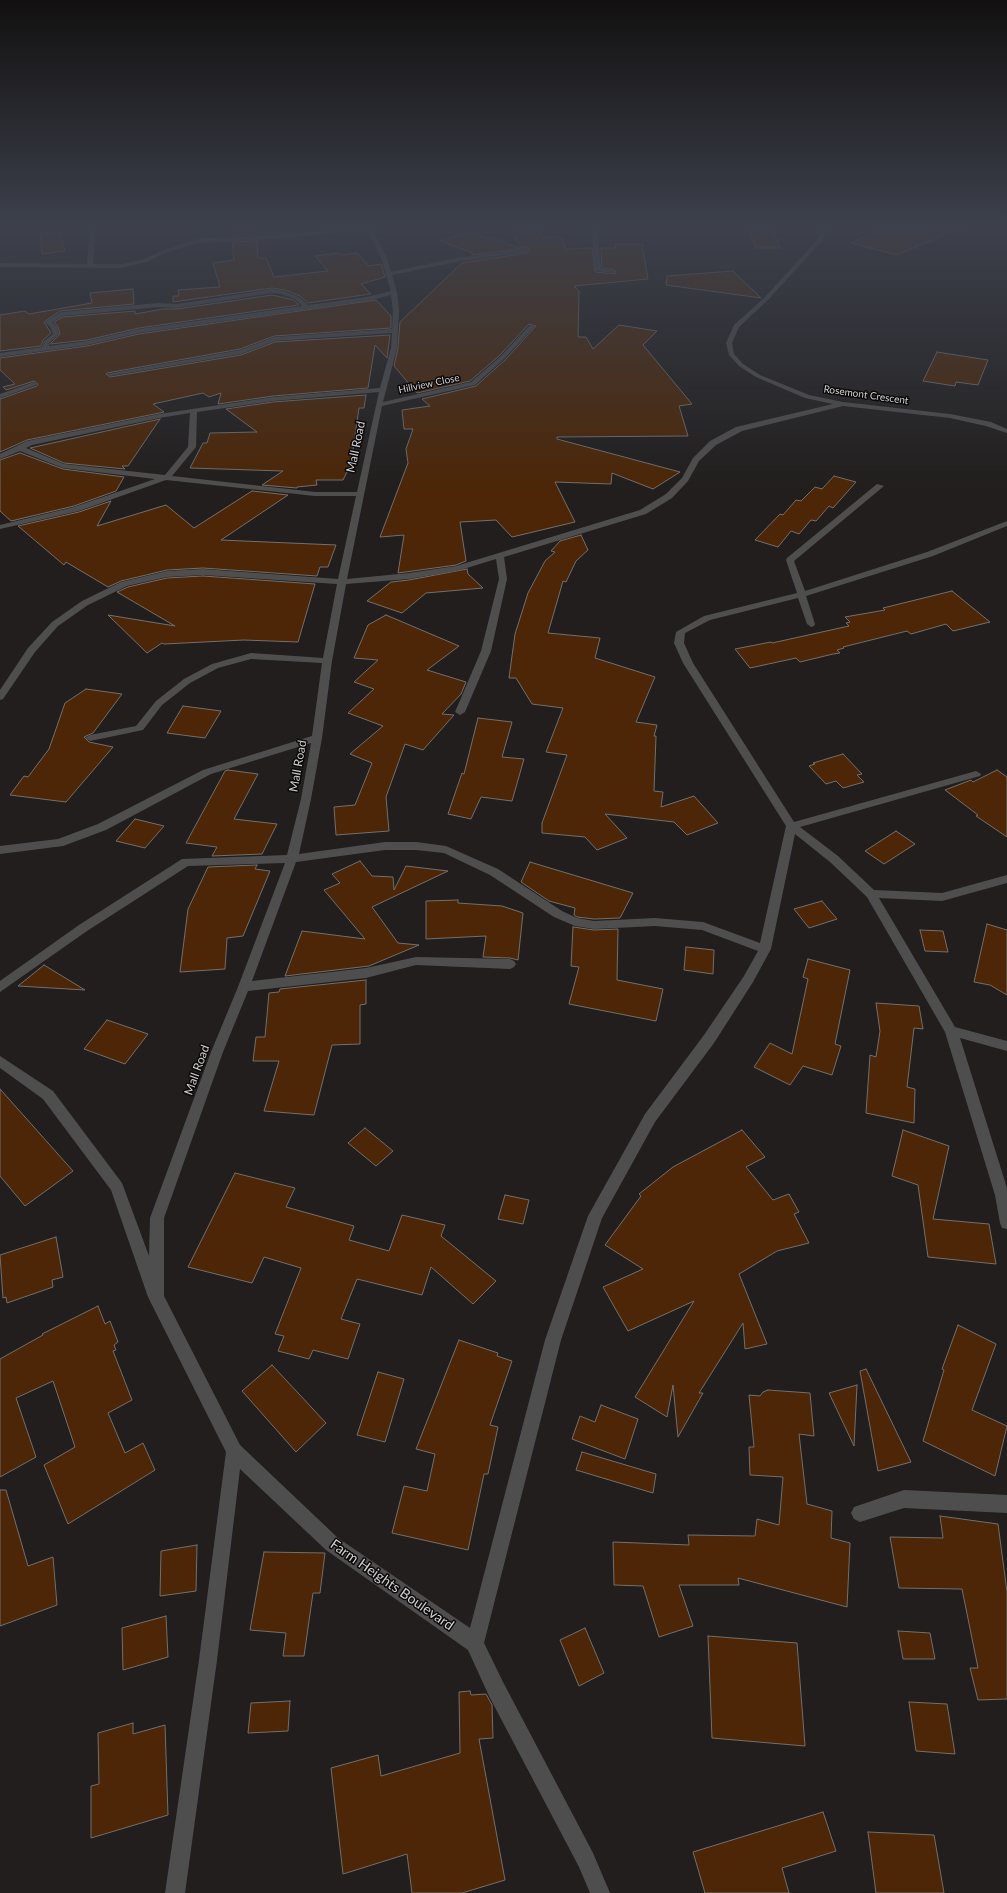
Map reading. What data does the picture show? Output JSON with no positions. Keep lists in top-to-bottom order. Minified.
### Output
{"streets":{"street":["Hillview Close","Rosemont Crescent","Mall Road","Farm Heights Boulevard"]},"crossings":[["Hillview Close","Mall Road"],["Mall Road","Farm Heights Boulevard"]]}
